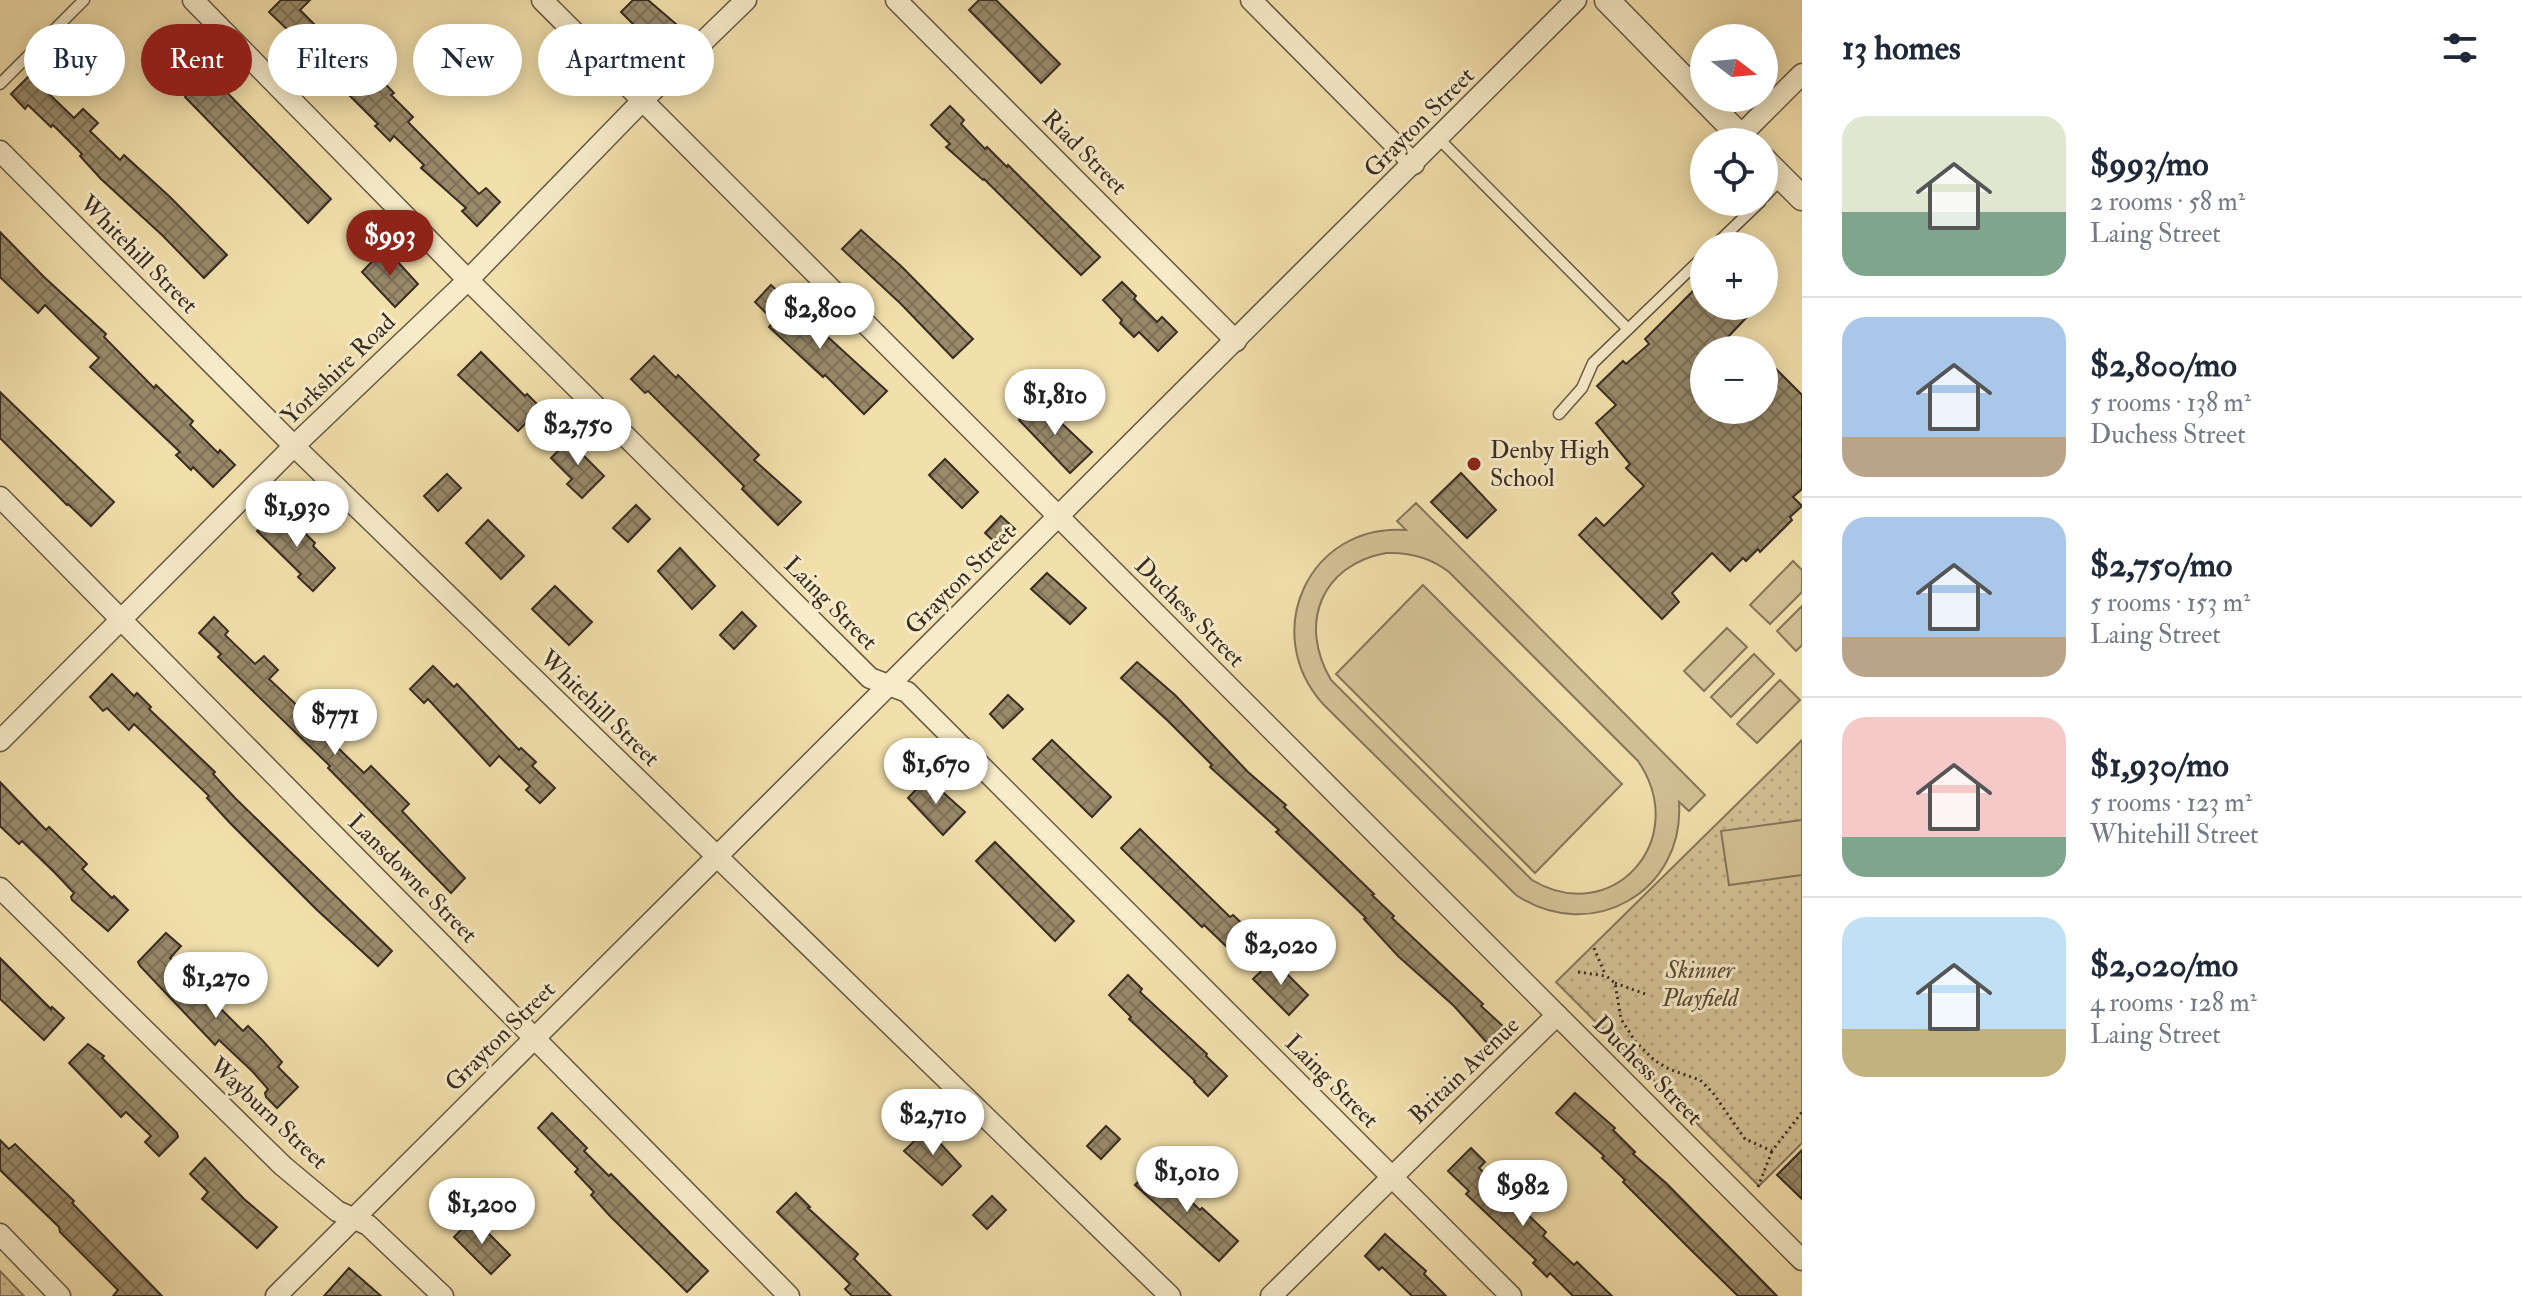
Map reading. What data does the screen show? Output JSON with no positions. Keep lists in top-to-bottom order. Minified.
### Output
{"streets":{"street":["Grayton Street","Riad Street","Whitehill Street","Yorkshire Road","Laing Street","Duchess Street","Lansdowne Street","Britain Avenue","Wayburn Street"]},"crossings":[["Grayton Street","Riad Street"],["Grayton Street","Whitehill Street"],["Grayton Street","Laing Street"],["Grayton Street","Duchess Street"],["Grayton Street","Lansdowne Street"],["Grayton Street","Wayburn Street"],["Whitehill Street","Yorkshire Road"],["Yorkshire Road","Laing Street"],["Yorkshire Road","Duchess Street"],["Yorkshire Road","Lansdowne Street"],["Laing Street","Britain Avenue"],["Duchess Street","Britain Avenue"]],"parks":["Skinner Playfield"],"places":["Denby High School"],"north":"right","page":{"heading":"13 homes","map_buttons":["+","−"],"chip":["Buy","Rent","Filters","New","Apartment"],"list":[{"name":"$993/mo","note":"2 rooms · 58 m² · Laing Street"},{"name":"$2,800/mo","note":"5 rooms · 138 m² · Duchess Street"},{"name":"$2,750/mo","note":"5 rooms · 153 m² · Laing Street"},{"name":"$1,930/mo","note":"5 rooms · 123 m² · Whitehill Street"},{"name":"$2,020/mo","note":"4 rooms · 128 m² · Laing Street"}],"price":["$993","$2,800","$1,810","$2,750","$1,930","$771","$1,670","$2,020","$1,270","$2,710","$1,010","$982","$1,200"]}}
